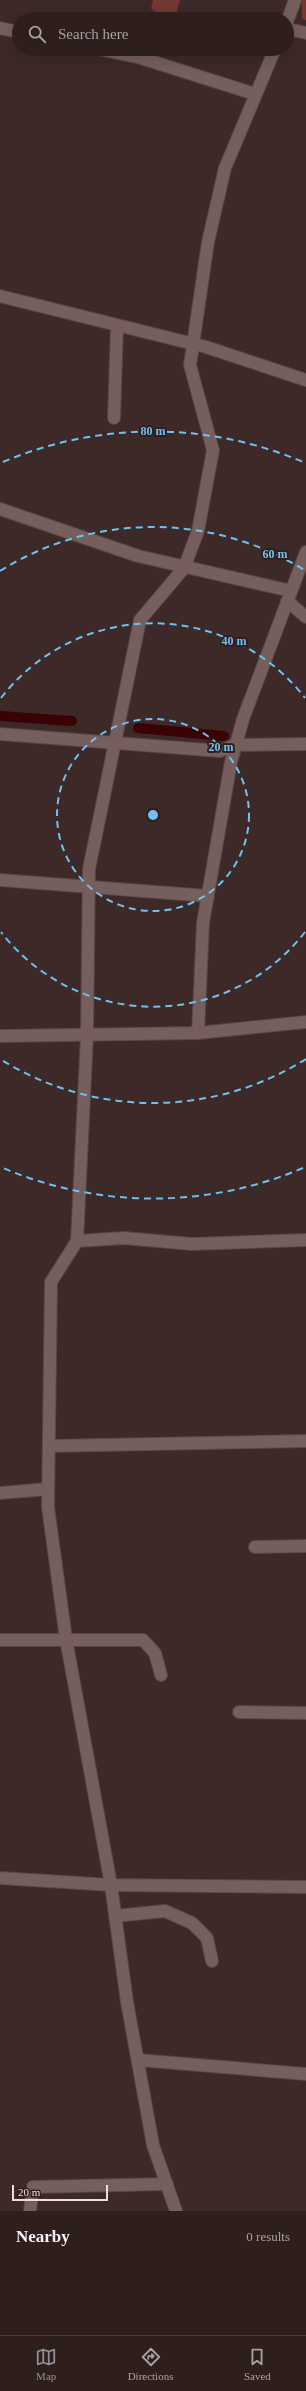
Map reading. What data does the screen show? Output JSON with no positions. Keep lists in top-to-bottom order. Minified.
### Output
{"scale_bar":"20 m","page":{"search":"Search here","scale":"20 m","heading":["Nearby","0 results"],"nav":["Map","Directions","Saved"]},"rings":["80 m","60 m","40 m","20 m"]}
